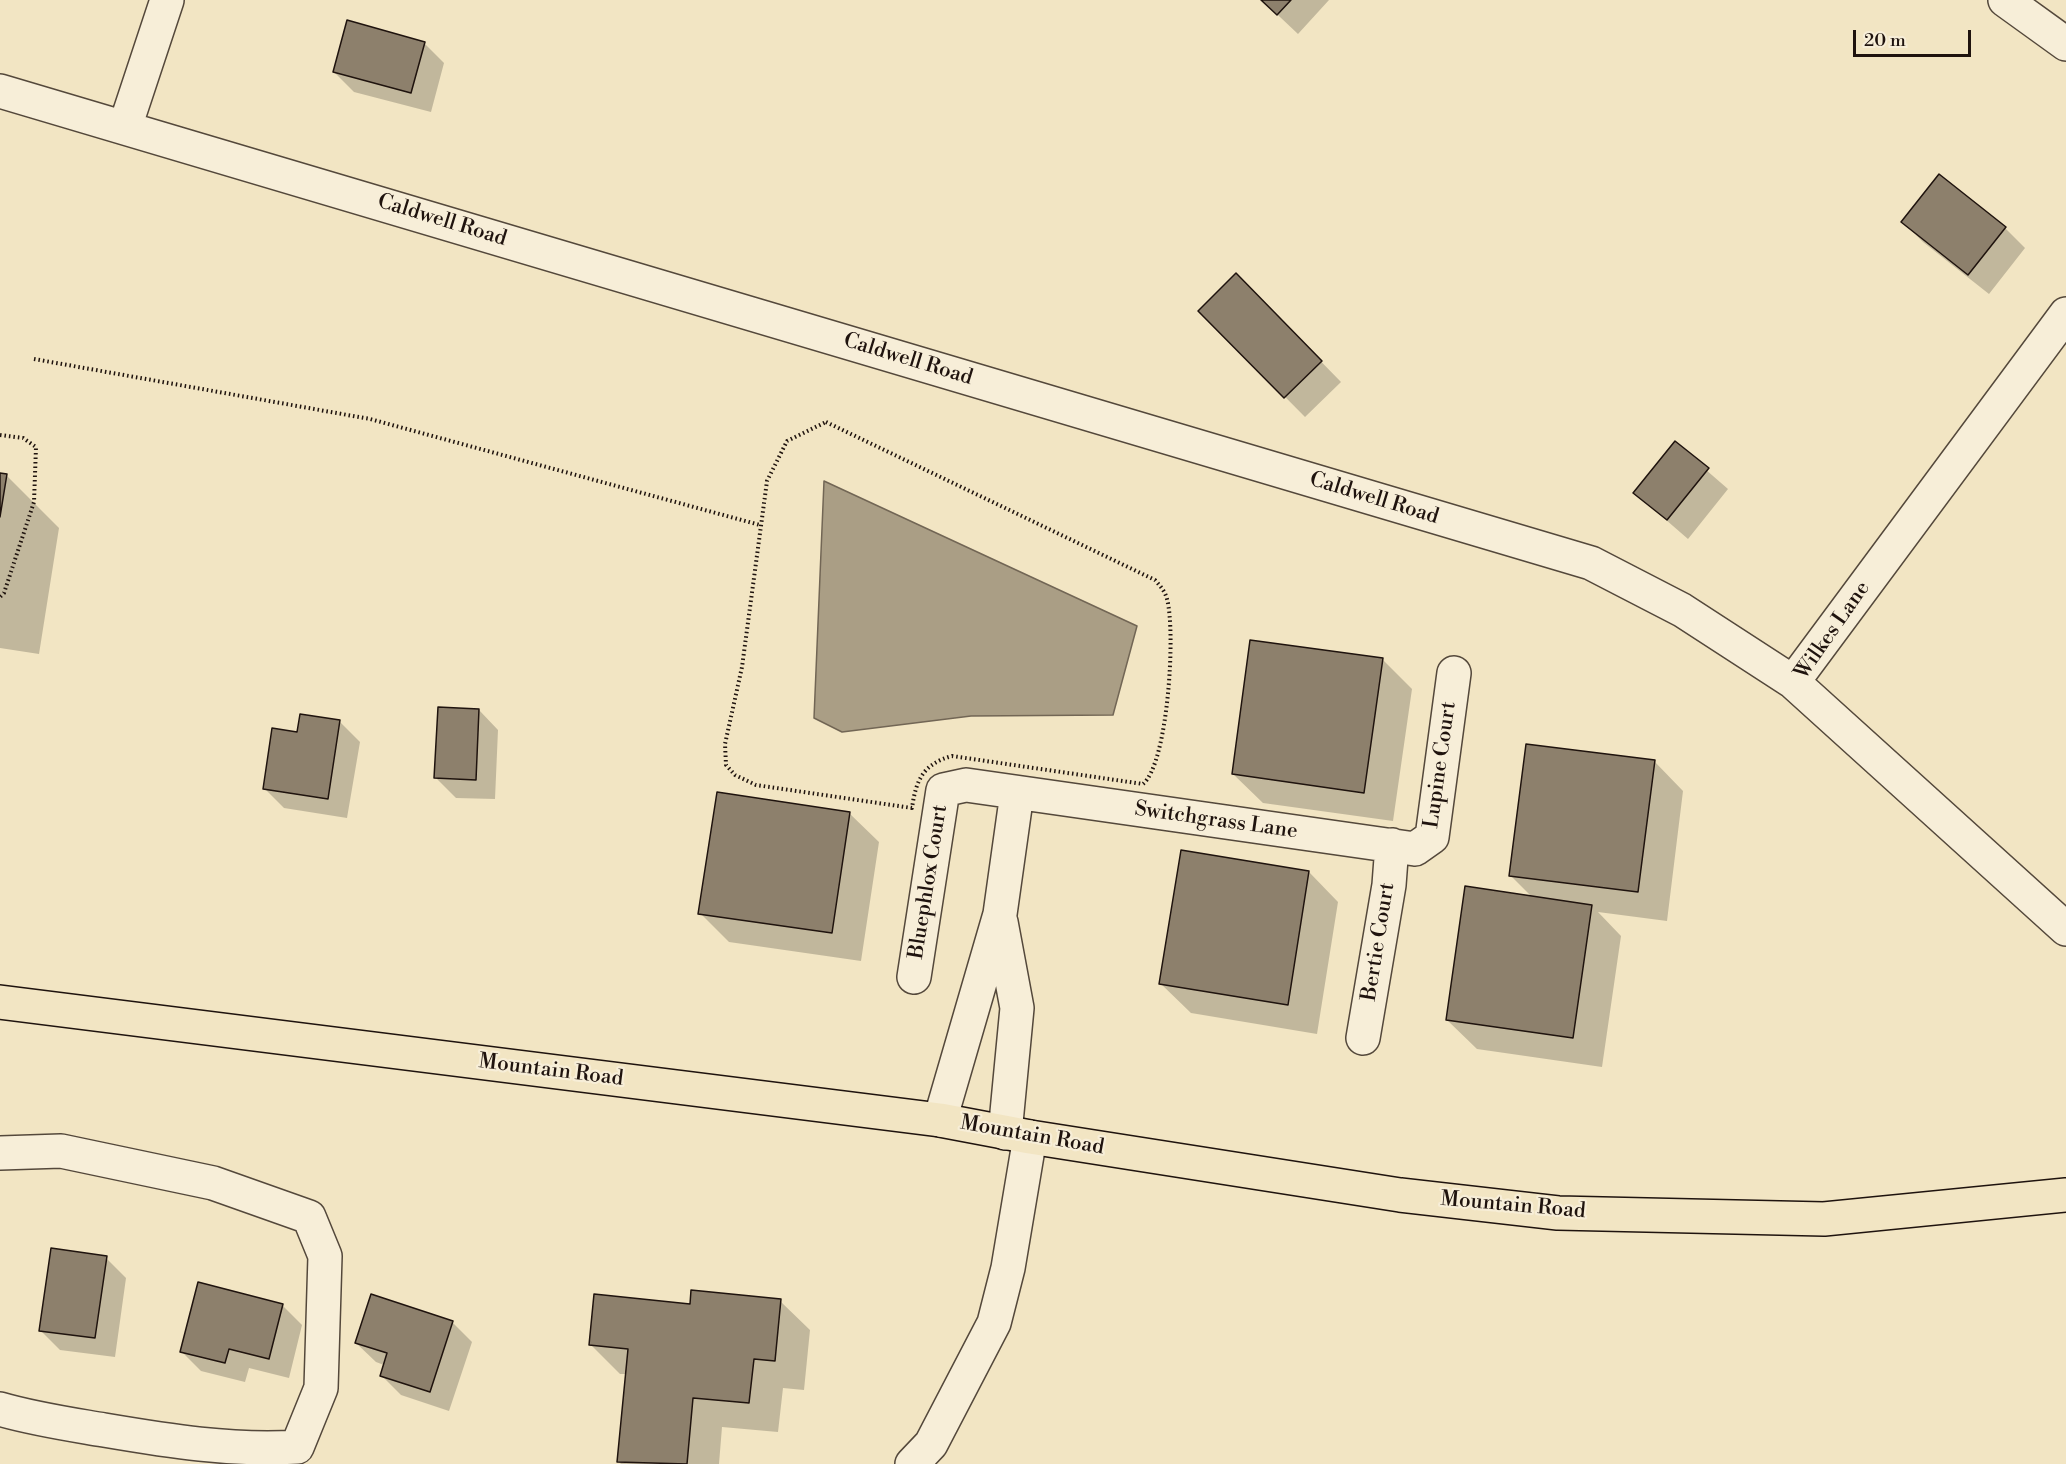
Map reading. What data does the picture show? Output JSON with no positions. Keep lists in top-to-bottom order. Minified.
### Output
{"streets":{"main road":["Mountain Road"],"street":["Caldwell Road","Wilkes Lane","Lupine Court","Switchgrass Lane","Bluephlox Court","Bertie Court"]},"crossings":[["Caldwell Road","Wilkes Lane"],["Lupine Court","Switchgrass Lane"],["Lupine Court","Bertie Court"],["Switchgrass Lane","Bluephlox Court"],["Switchgrass Lane","Bertie Court"]],"scale_bar":"20 m"}
